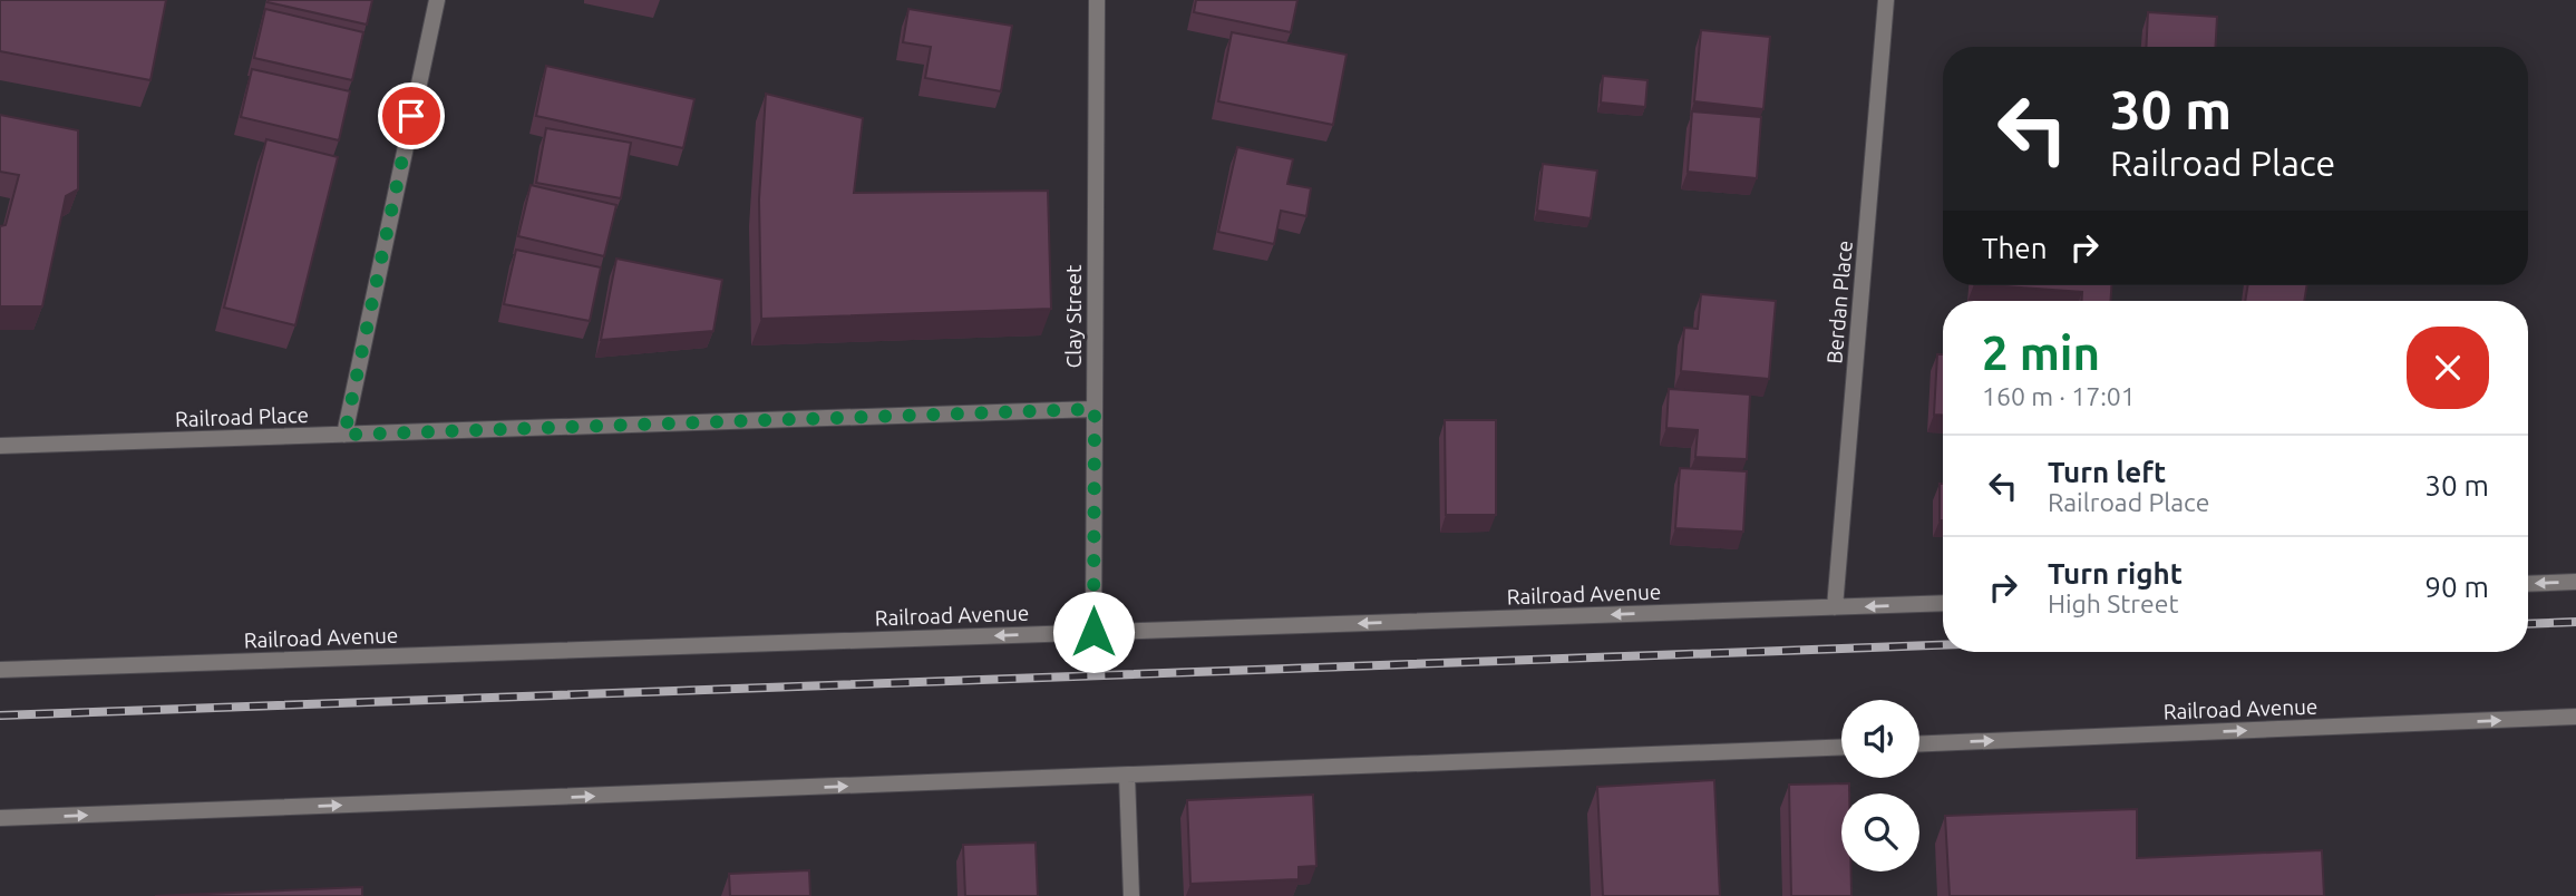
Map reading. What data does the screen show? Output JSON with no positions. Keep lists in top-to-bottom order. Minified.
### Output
{"streets":{"street":["Berdan Place","Clay Street","Railroad Place","Railroad Avenue"]},"crossings":[["Berdan Place","Railroad Avenue"],["Clay Street","Railroad Place"],["Clay Street","Railroad Avenue"]],"page":{"turn":["30 m","Railroad Place"],"then":"Then","heading":["2 min","160 m · 17:01"],"list":[{"name":"Turn left","note":"Railroad Place","value":"30 m"},{"name":"Turn right","note":"High Street","value":"90 m"}]}}
